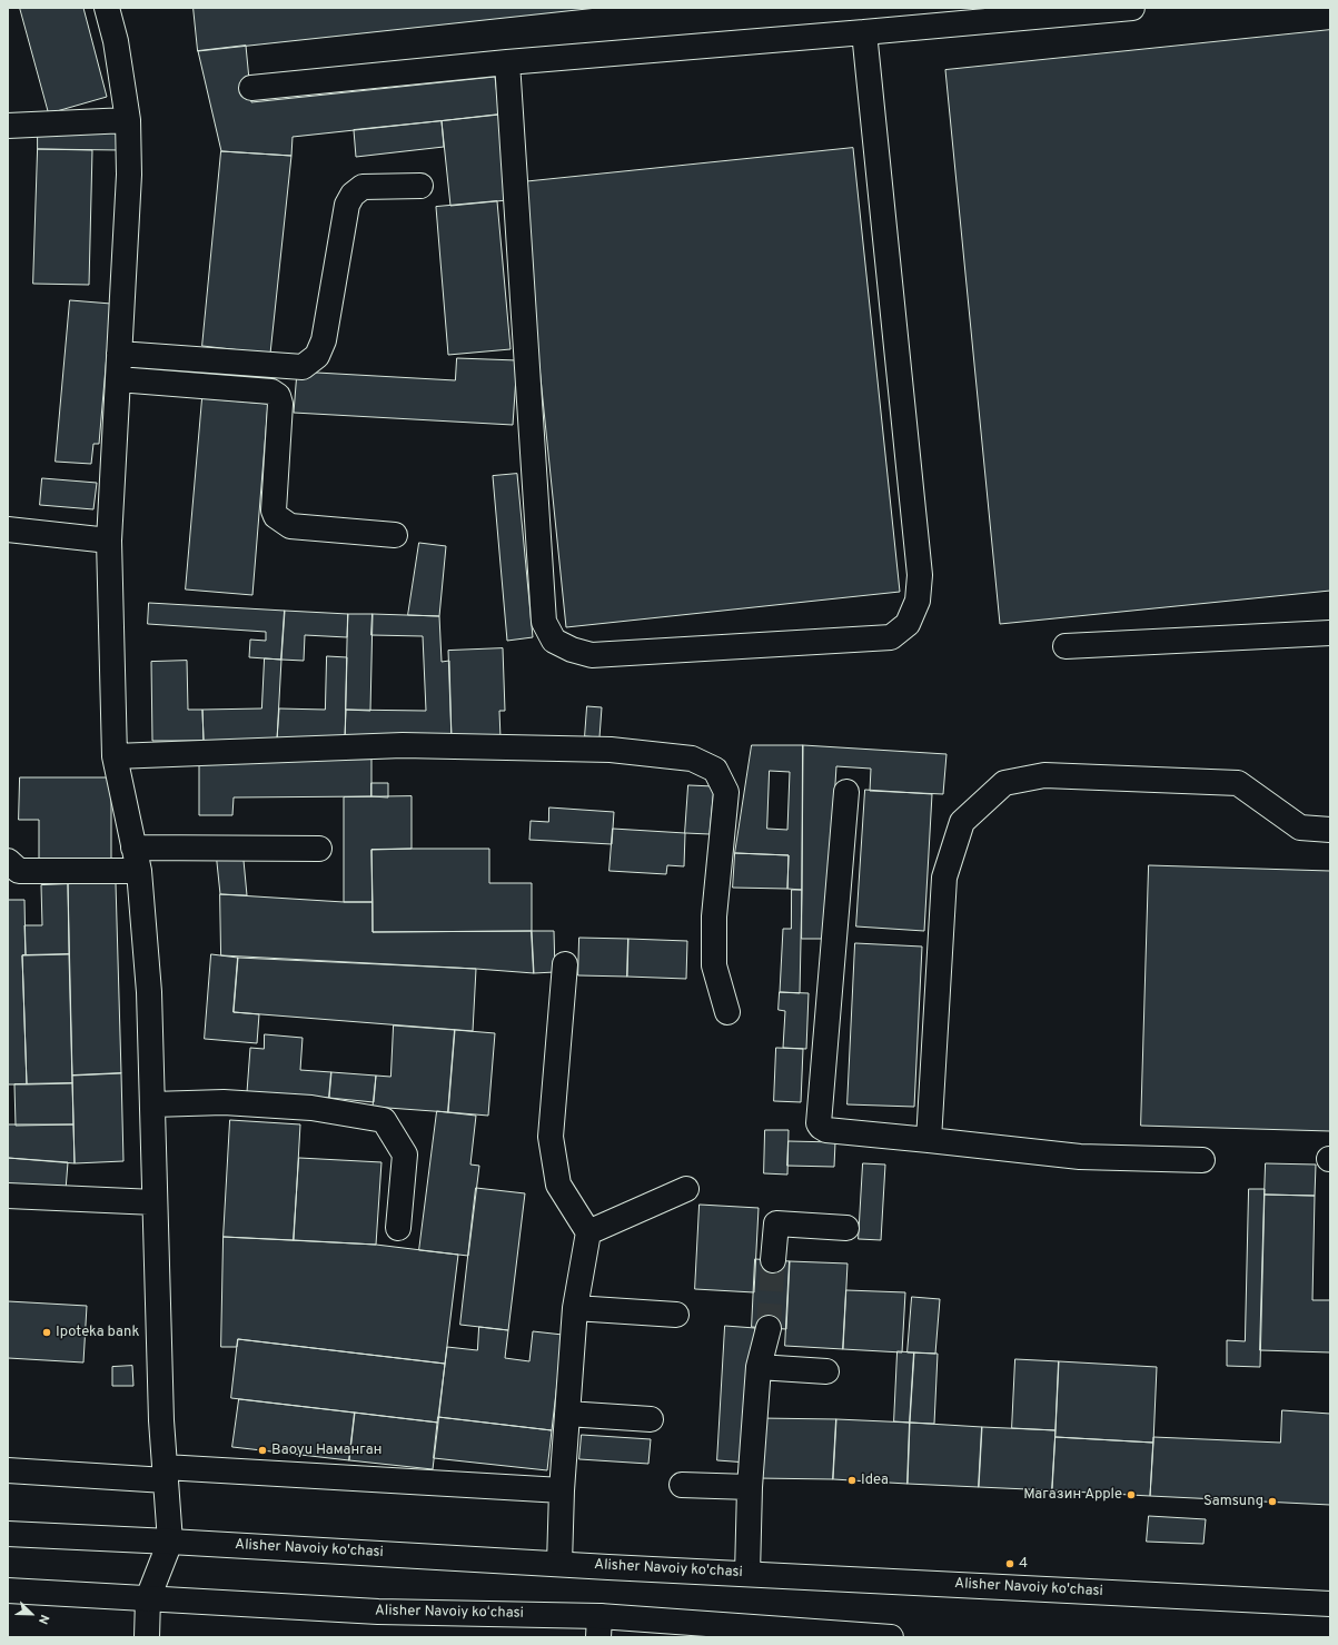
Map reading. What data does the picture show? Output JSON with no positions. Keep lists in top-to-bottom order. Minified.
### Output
{"streets":{"main road":["Alisher Navoiy ko'chasi","Alisher Navoiy koʻchasi"]},"places":["Ipoteka bank","Baoyu Наманган","Idea","Магазин Apple","Samsung","4"],"north":"bottom right"}
